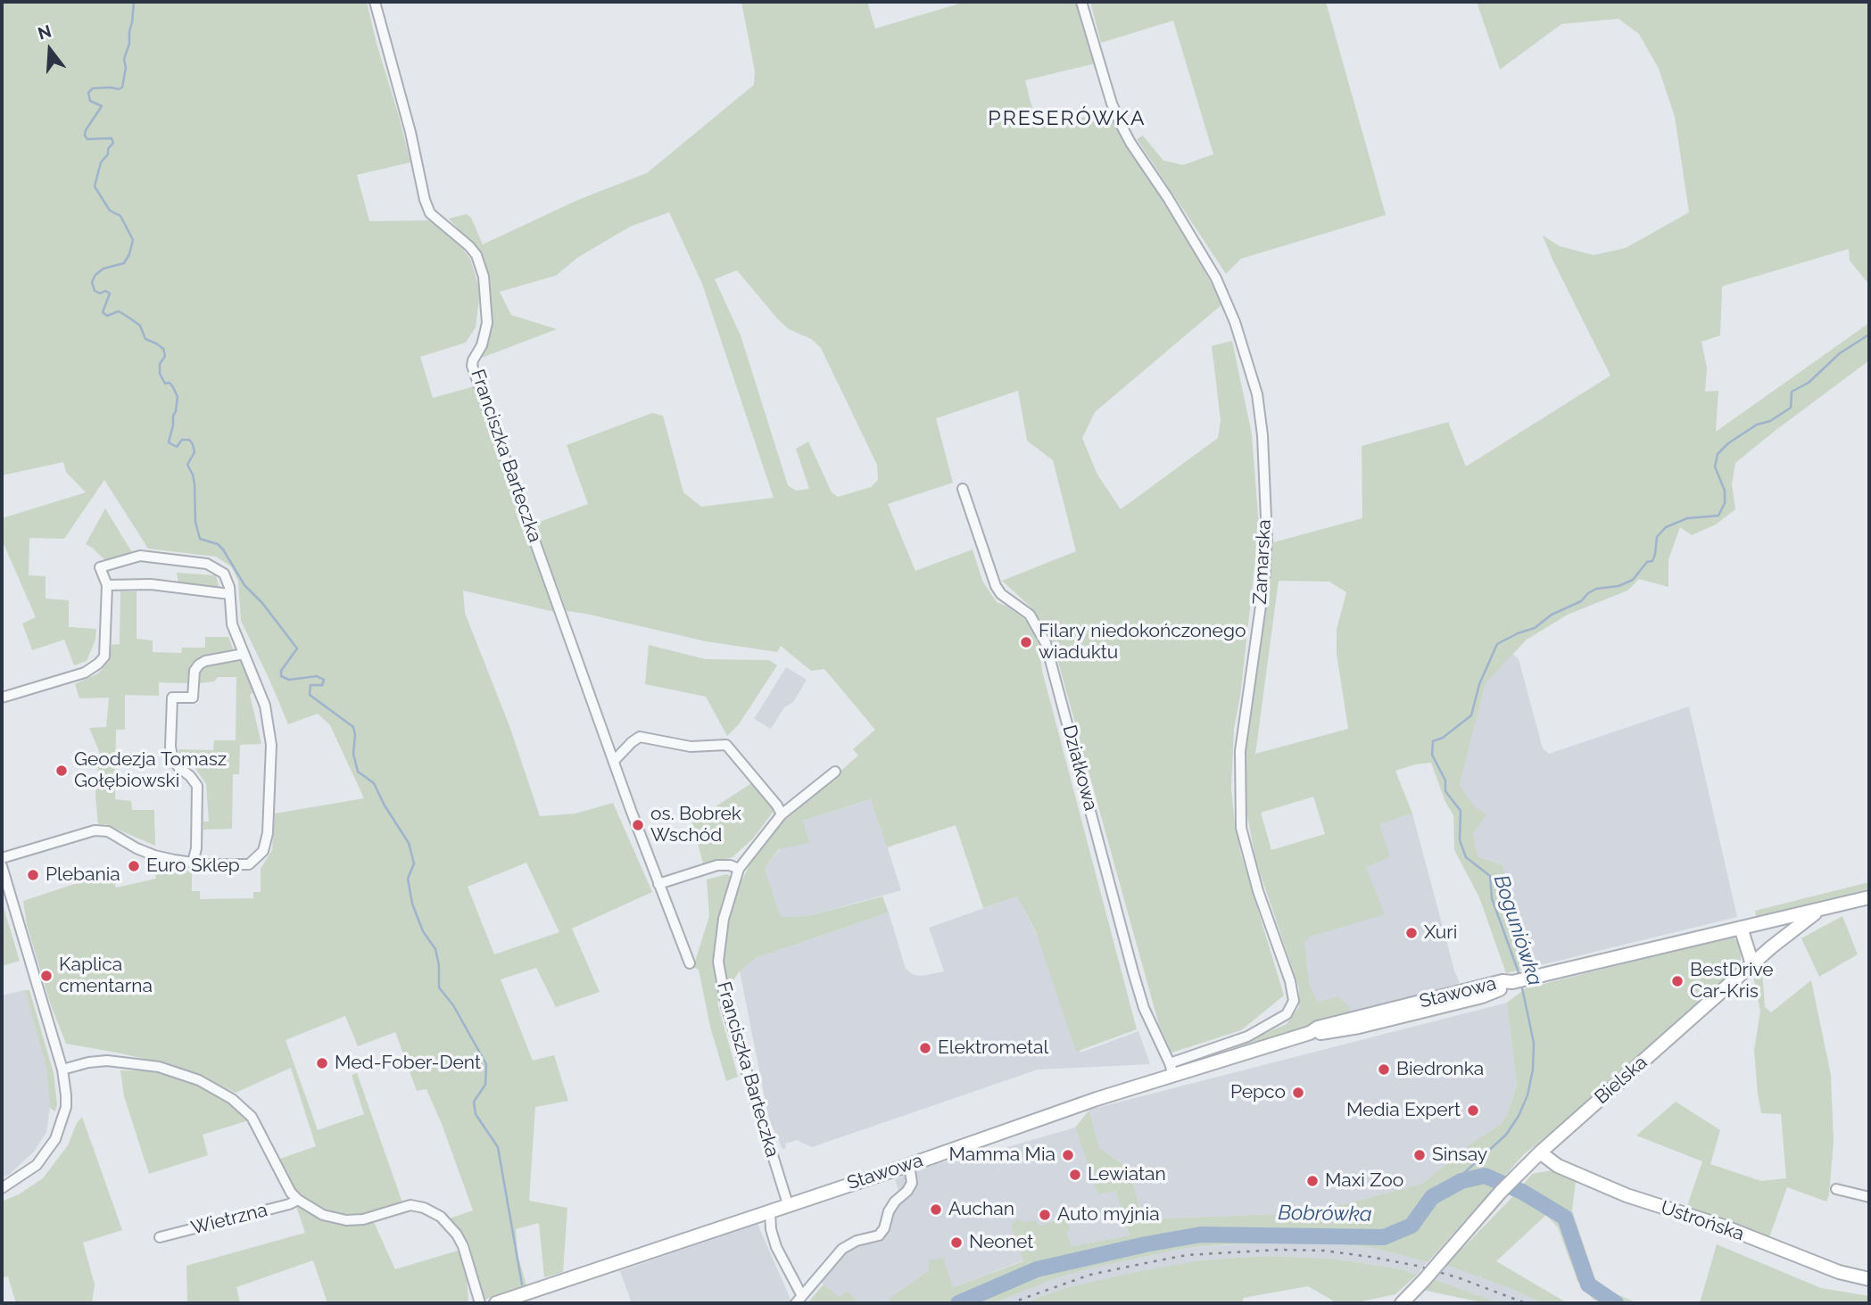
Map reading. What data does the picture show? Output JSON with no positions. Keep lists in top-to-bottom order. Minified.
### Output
{"streets":{"street":["Franciszka Barteczka","Zamarska","Działkowa","Stawowa","Bielska","Wietrzna","Ustrońska"]},"crossings":[["Franciszka Barteczka","Stawowa"],["Zamarska","Działkowa"],["Zamarska","Stawowa"],["Działkowa","Stawowa"],["Bielska","Ustrońska"]],"districts":["PRESERÓWKA"],"water":["Boguniówka","Bobrówka"],"places":["Filary niedokończonego wiaduktu","Geodezja Tomasz Gołębiowski","os. Bobrek Wschód","Euro Sklep","Plebania","Xuri","Kaplica cmentarna","BestDrive Car-Kris","Elektrometal","Med-Fober-Dent","Biedronka","Pepco","Media Expert","Mamma Mia","Sinsay","Lewiatan","Maxi Zoo","Auchan","Auto myjnia","Neonet"],"north":"top"}
